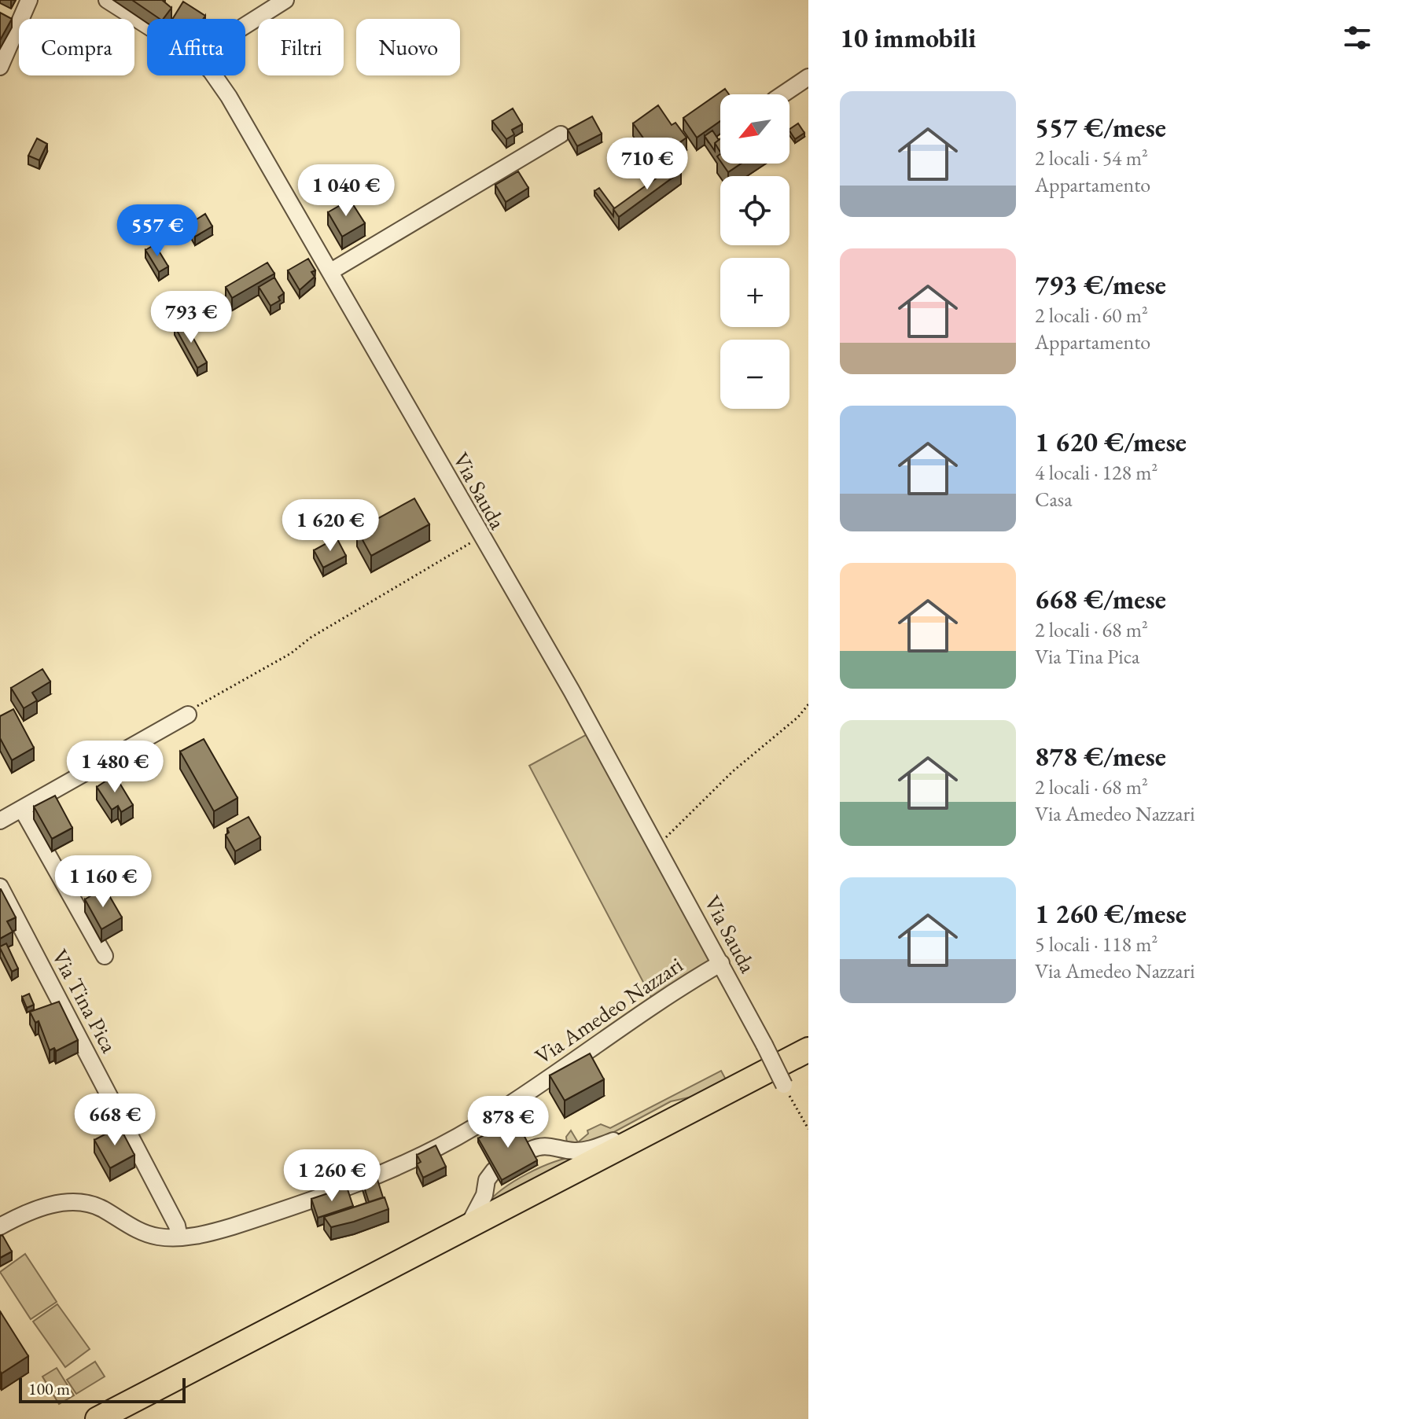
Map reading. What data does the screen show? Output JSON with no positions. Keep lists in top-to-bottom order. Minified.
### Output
{"streets":{"street":["Via Sauda","Via Tina Pica","Via Amedeo Nazzari"]},"crossings":[["Via Sauda","Via Amedeo Nazzari"],["Via Tina Pica","Via Amedeo Nazzari"]],"scale_bar":"100 m","north":"bottom left","page":{"heading":"10 immobili","chip":["Compra","Affitta","Filtri","Nuovo"],"list":[{"name":"557 €/mese","note":"2 locali · 54 m² · Appartamento"},{"name":"793 €/mese","note":"2 locali · 60 m² · Appartamento"},{"name":"1 620 €/mese","note":"4 locali · 128 m² · Casa"},{"name":"668 €/mese","note":"2 locali · 68 m² · Via Tina Pica"},{"name":"878 €/mese","note":"2 locali · 68 m² · Via Amedeo Nazzari"},{"name":"1 260 €/mese","note":"5 locali · 118 m² · Via Amedeo Nazzari"}],"map_buttons":["+","−"],"price":["710 €","1 040 €","557 €","793 €","1 620 €","1 480 €","1 160 €","668 €","878 €","1 260 €"],"scale":"100 m"}}
